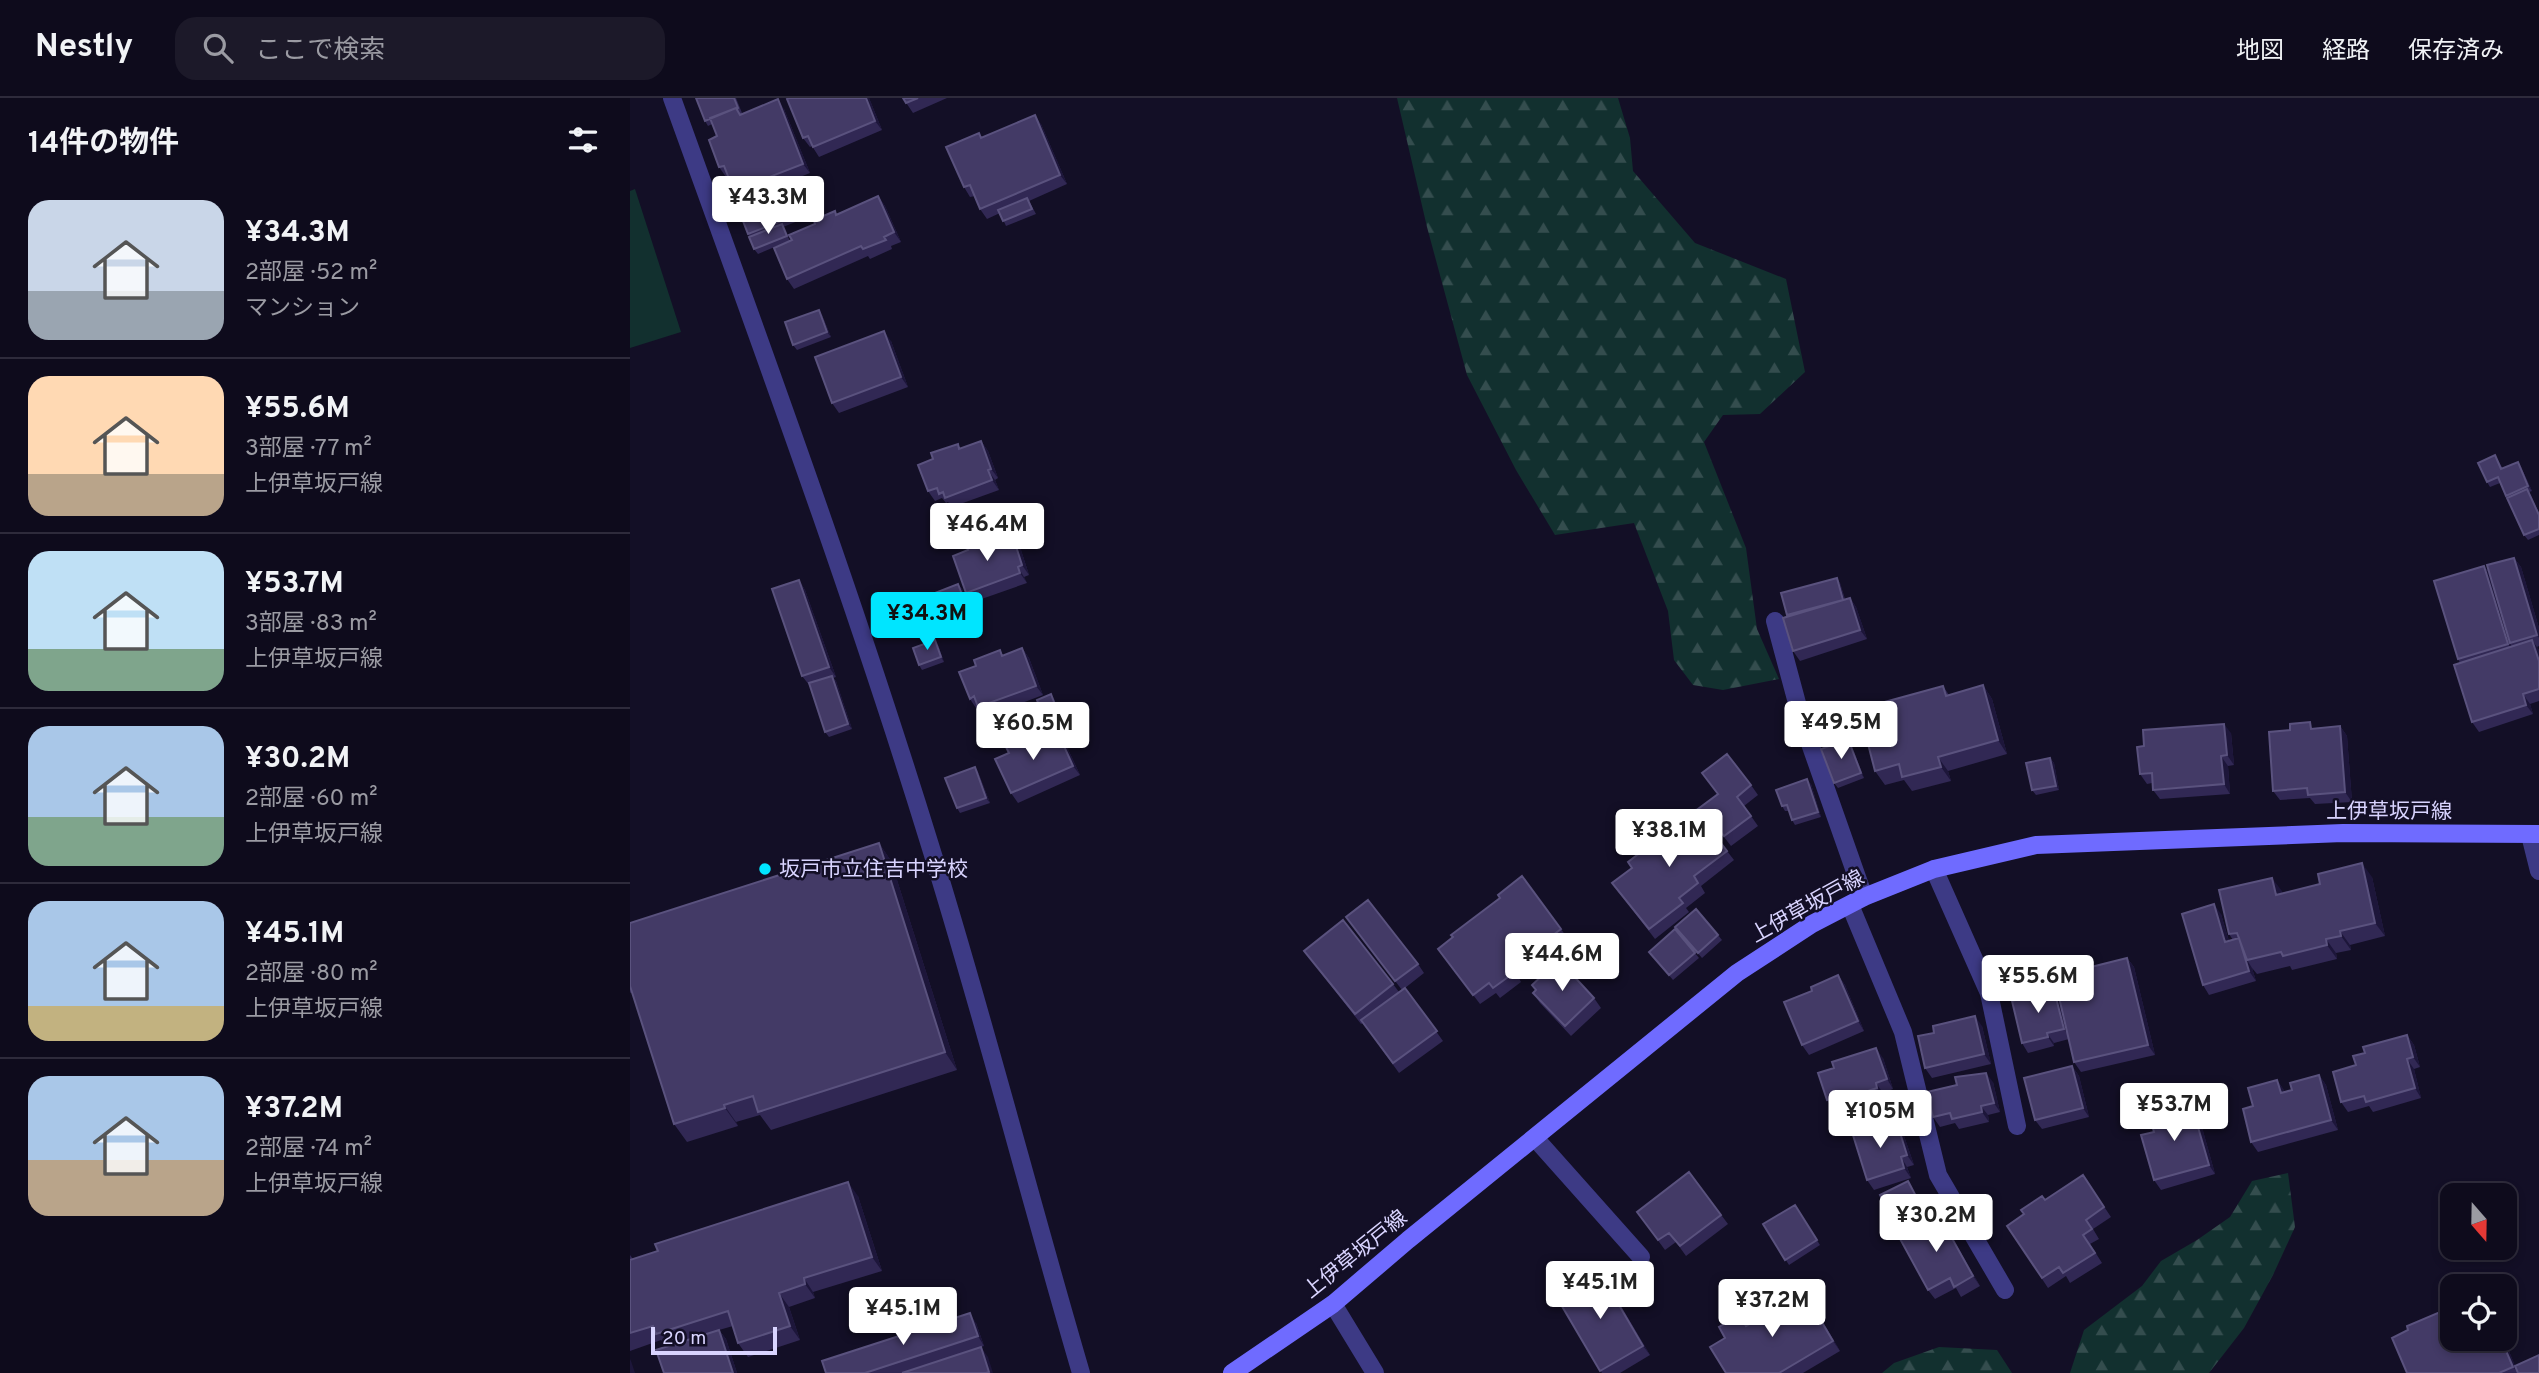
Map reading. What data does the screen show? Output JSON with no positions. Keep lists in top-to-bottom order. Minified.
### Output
{"streets":{"main road":["上伊草坂戸線"]},"places":["坂戸市立住吉中学校"],"scale_bar":"20 m","north":"bottom","page":{"header":"Nestly","search":"ここで検索","nav":["地図","経路","保存済み"],"heading":"14件の物件","price":["¥43.3M","¥46.4M","¥34.3M","¥49.5M","¥60.5M","¥38.1M","¥44.6M","¥55.6M","¥53.7M","¥105M","¥30.2M","¥45.1M","¥37.2M","¥45.1M"],"list":[{"name":"¥34.3M","note":"2部屋 · 52 m² · マンション"},{"name":"¥55.6M","note":"3部屋 · 77 m² · 上伊草坂戸線"},{"name":"¥53.7M","note":"3部屋 · 83 m² · 上伊草坂戸線"},{"name":"¥30.2M","note":"2部屋 · 60 m² · 上伊草坂戸線"},{"name":"¥45.1M","note":"2部屋 · 80 m² · 上伊草坂戸線"},{"name":"¥37.2M","note":"2部屋 · 74 m² · 上伊草坂戸線"}],"scale":"20 m"}}
